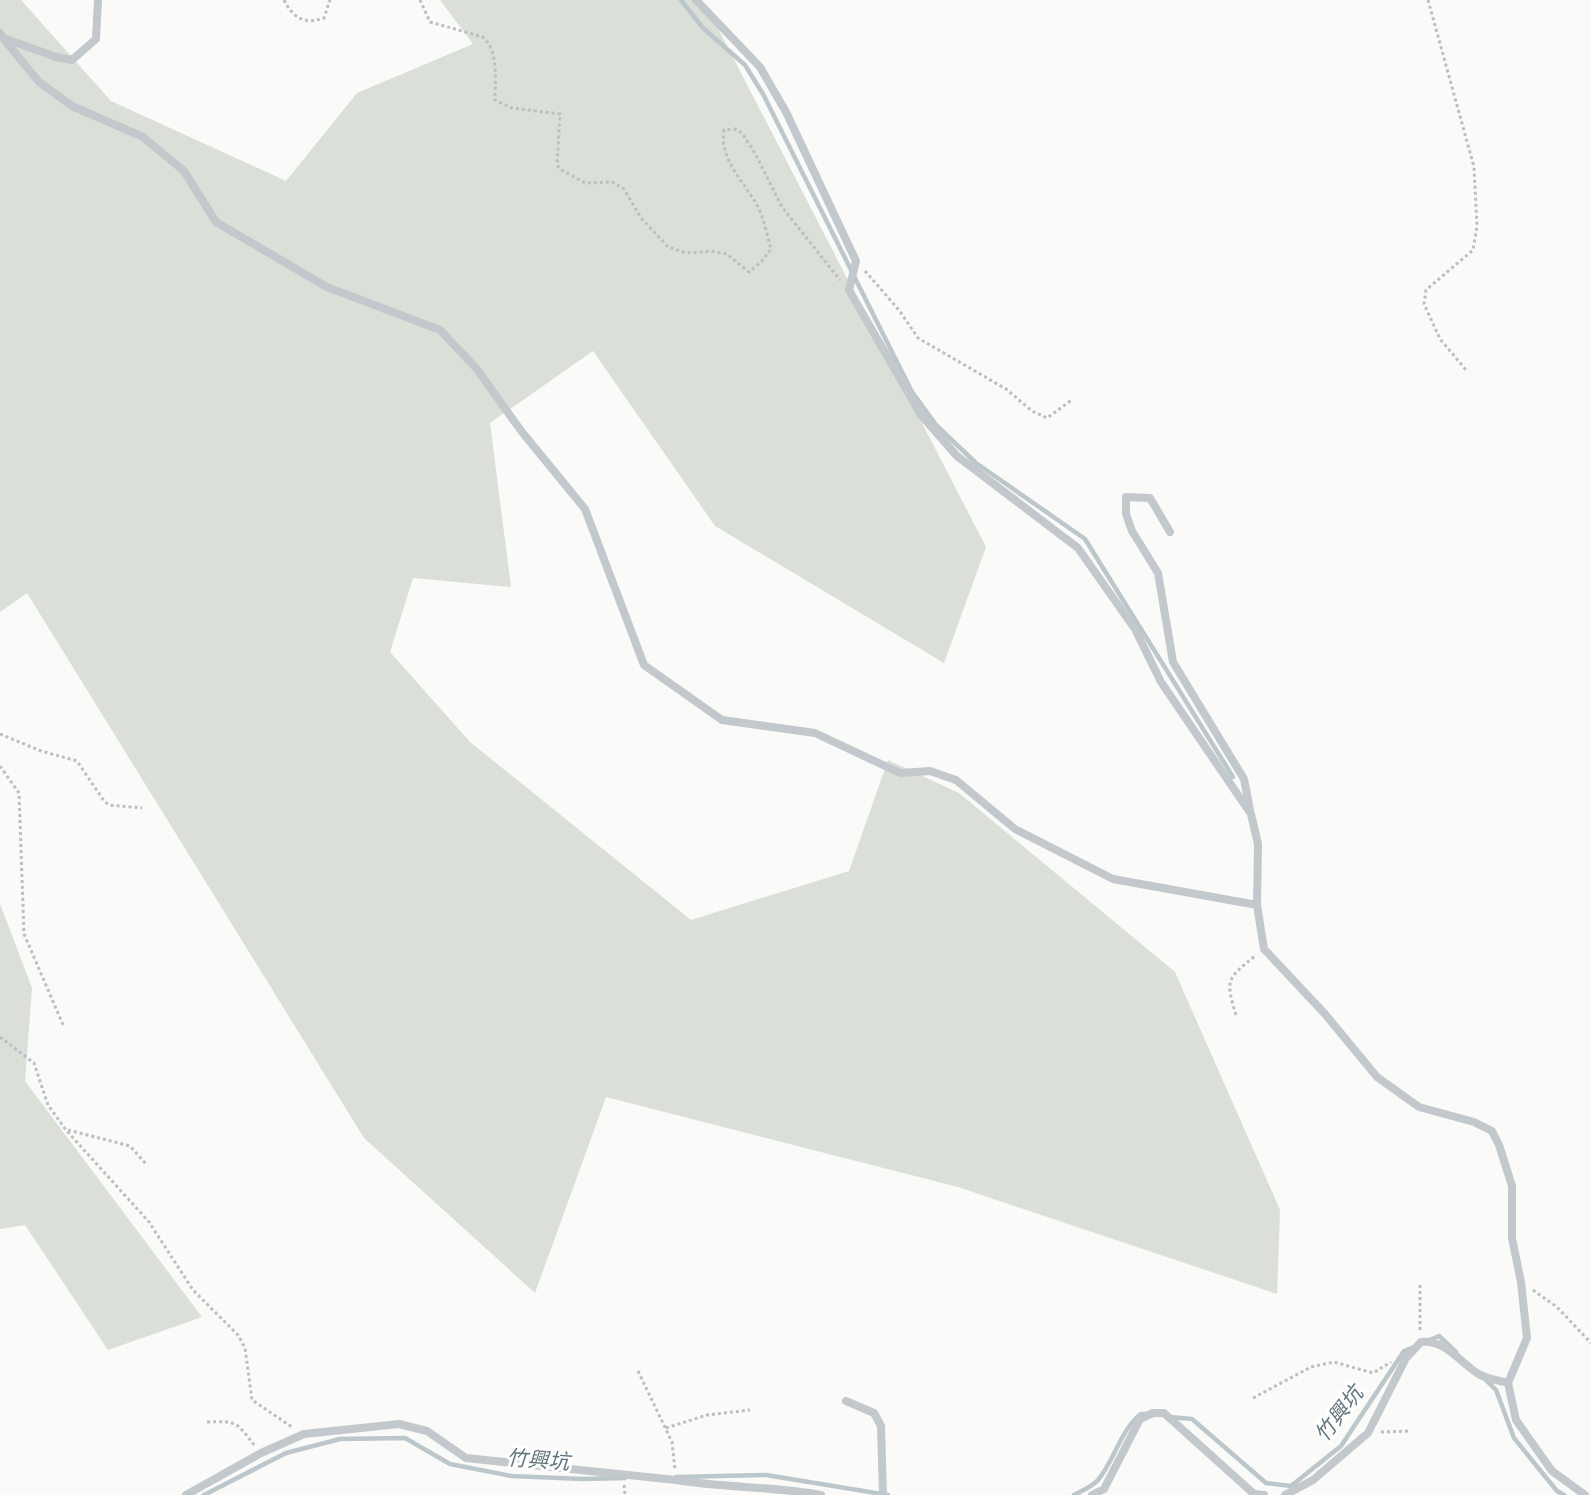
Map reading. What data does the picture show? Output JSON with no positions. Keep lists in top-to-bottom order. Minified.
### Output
{"water":["竹興坑"]}
